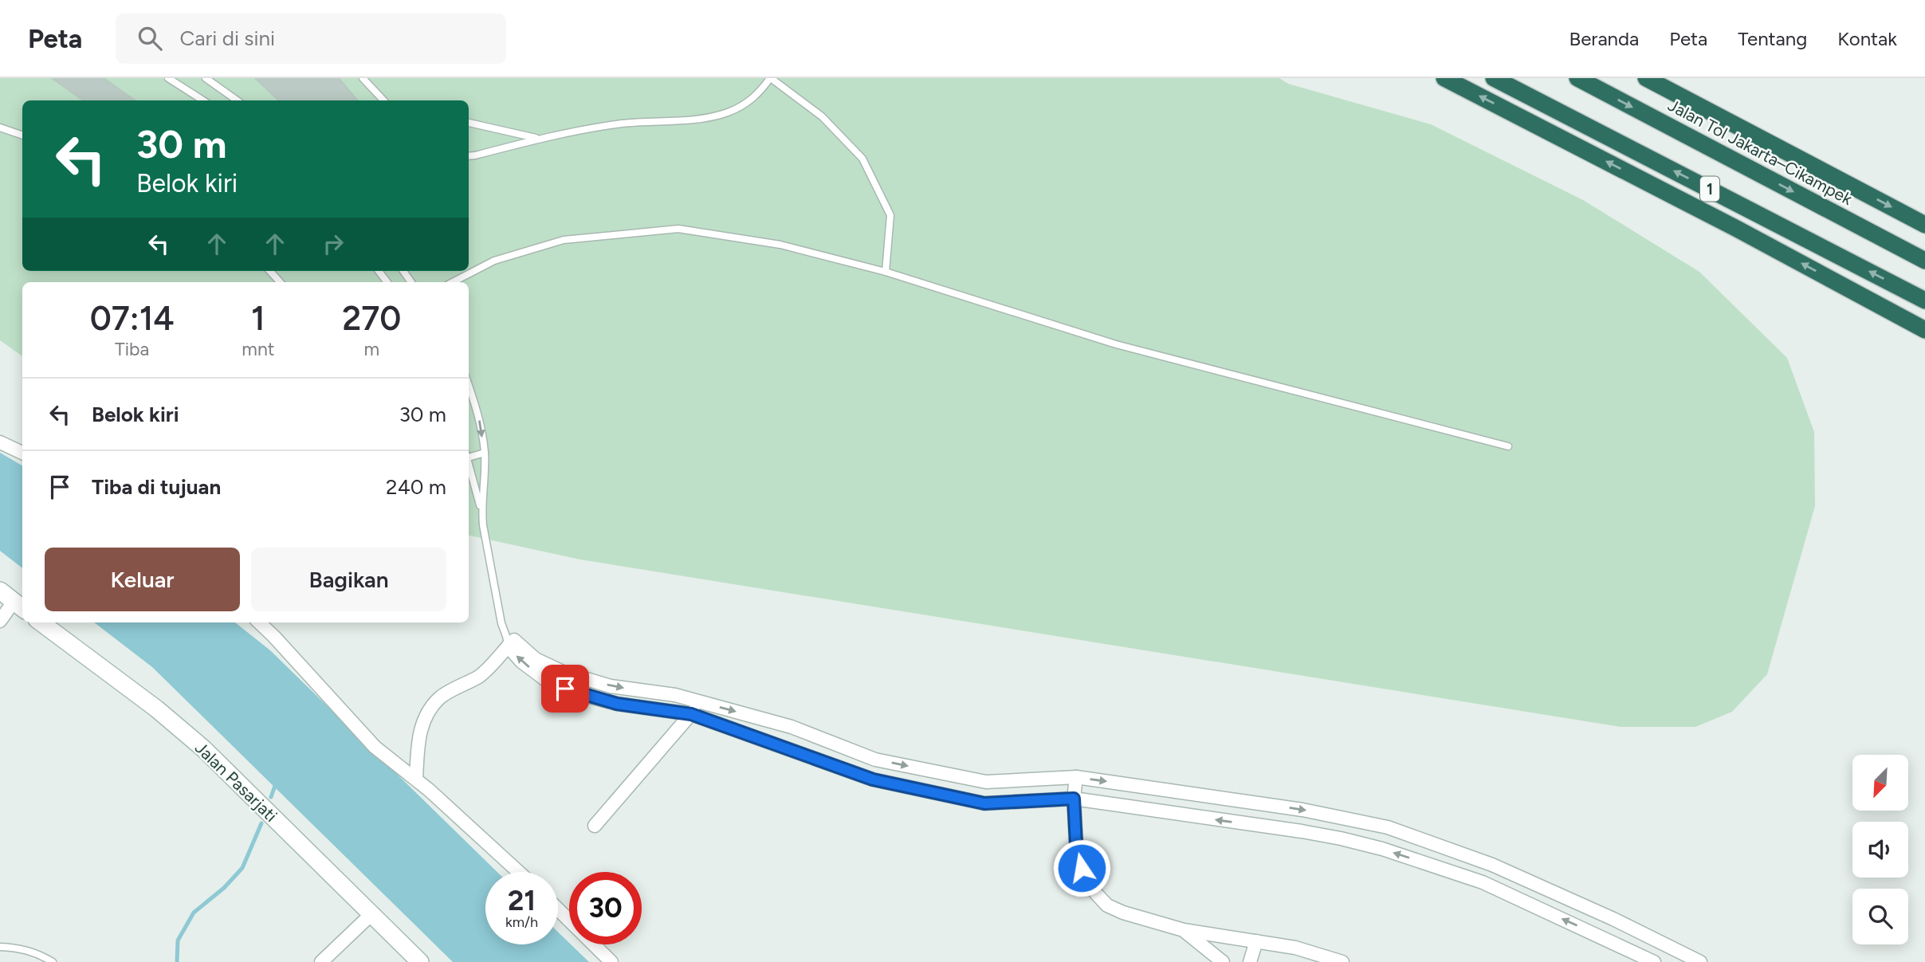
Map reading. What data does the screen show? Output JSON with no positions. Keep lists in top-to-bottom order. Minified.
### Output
{"streets":{"highway":["Jalan Tol Jakarta–Cikampek","1"],"main road":["Jalan Pasarjati"]},"north":"bottom left","page":{"header":"Peta","search":"Cari di sini","nav":["Beranda","Peta","Tentang","Kontak"],"turn":["30 m","Belok kiri"],"eta":["07:14","Tiba","1","mnt","270","m"],"list":[{"name":"Belok kiri","value":"30 m"},{"name":"Tiba di tujuan","value":"240 m"}],"buttons":["Keluar","Bagikan"],"speed":"21 km/h","limit":"30"}}
